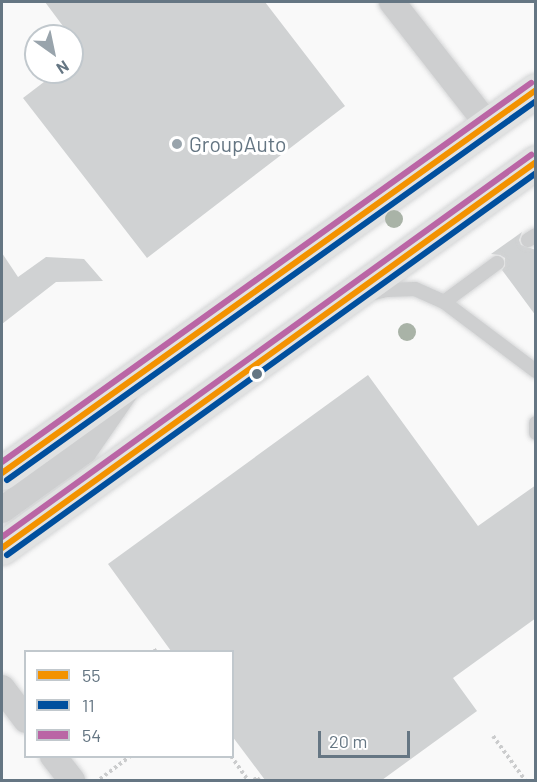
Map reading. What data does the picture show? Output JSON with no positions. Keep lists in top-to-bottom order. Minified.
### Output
{"places":["GroupAuto"],"lines":["transit line 54","transit line 55","transit line 11"],"legend":["55","11","54"],"scale_bar":"20 m","north":"bottom right"}
